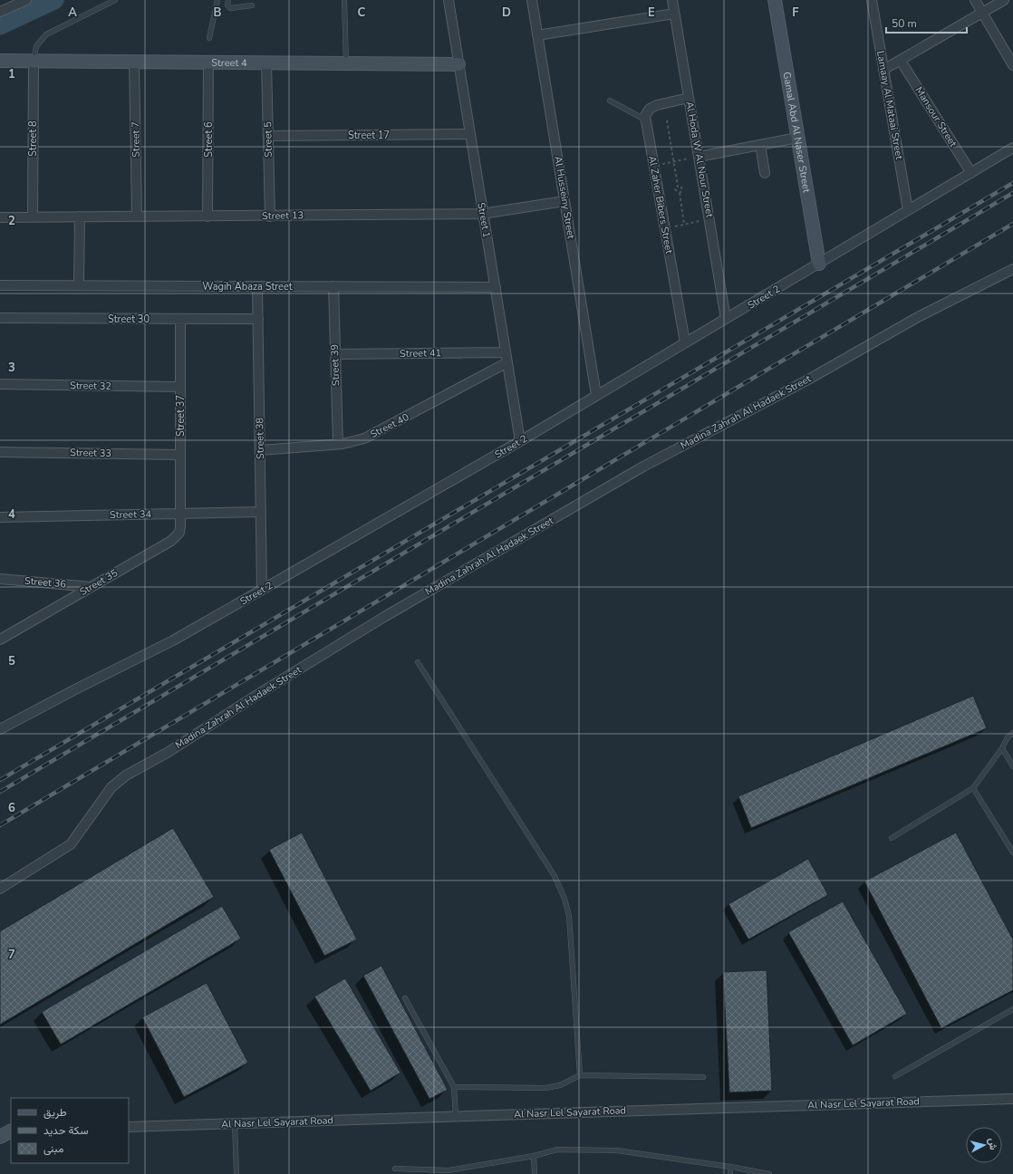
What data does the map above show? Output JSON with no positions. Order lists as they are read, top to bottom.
{
  "streets": {
    "street": [
      "Street 4",
      "Lamaay Al Mataai Street",
      "Mansour Street",
      "Gamal Abd Al Naser Street",
      "Street 17",
      "Street 8",
      "Street 7",
      "Street 6",
      "Street 5",
      "Al Hoda W Al Nour Street",
      "Al Husseiny Street",
      "Al Zaher Bibers Street",
      "Street 13",
      "Street 1",
      "Wagih Abaza Street",
      "Street 2",
      "Street 30",
      "Street 41",
      "Street 39",
      "Street 32",
      "Madina Zahrah Al Hadaek Street",
      "Street 37",
      "Street 40",
      "Street 38",
      "Street 33",
      "Street 34",
      "Street 36",
      "Street 35",
      "Al Nasr Lel Sayarat Road"
    ]
  },
  "crossings": [
    ["Street 4", "Street 8"],
    ["Street 4", "Street 7"],
    ["Street 4", "Street 6"],
    ["Street 4", "Street 5"],
    ["Street 4", "Street 1"],
    ["Lamaay Al Mataai Street", "Street 2"],
    ["Mansour Street", "Street 2"],
    ["Gamal Abd Al Naser Street", "Street 2"],
    ["Street 17", "Street 5"],
    ["Street 17", "Street 1"],
    ["Street 8", "Street 13"],
    ["Street 7", "Street 13"],
    ["Street 6", "Street 13"],
    ["Street 5", "Street 13"],
    ["Al Hoda W Al Nour Street", "Al Zaher Bibers Street"],
    ["Al Hoda W Al Nour Street", "Street 2"],
    ["Al Husseiny Street", "Street 13"],
    ["Al Husseiny Street", "Street 2"],
    ["Al Zaher Bibers Street", "Street 2"],
    ["Street 13", "Street 1"],
    ["Street 1", "Wagih Abaza Street"],
    ["Street 1", "Street 2"],
    ["Street 1", "Street 41"],
    ["Street 1", "Street 40"],
    ["Wagih Abaza Street", "Street 39"],
    ["Wagih Abaza Street", "Street 38"],
    ["Street 2", "Street 38"],
    ["Street 30", "Street 37"],
    ["Street 30", "Street 38"],
    ["Street 41", "Street 39"],
    ["Street 39", "Street 40"],
    ["Street 32", "Street 37"],
    ["Street 37", "Street 33"],
    ["Street 37", "Street 34"],
    ["Street 37", "Street 35"],
    ["Street 40", "Street 38"],
    ["Street 38", "Street 34"],
    ["Street 34", "Street 35"],
    ["Street 36", "Street 35"]
  ],
  "legend": ["طريق", "سكة حديد", "مبنى"],
  "scale_bar": "50 m",
  "north": "right",
  "grid": {
    "columns": [
      "A",
      "B",
      "C",
      "D",
      "E",
      "F"
    ],
    "rows": [
      "1",
      "2",
      "3",
      "4",
      "5",
      "6",
      "7"
    ]
  }
}
